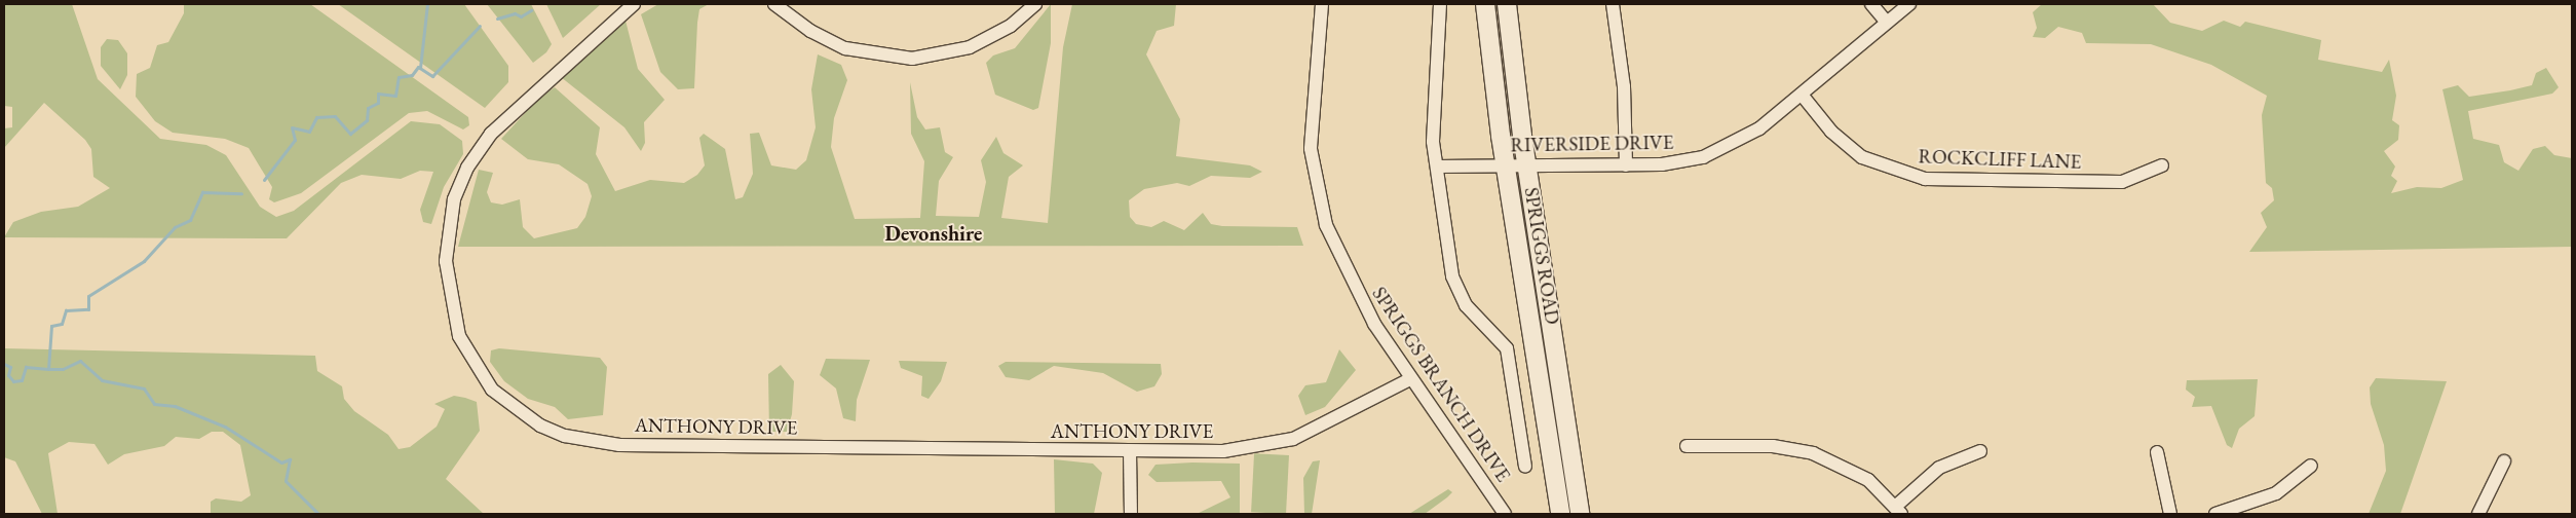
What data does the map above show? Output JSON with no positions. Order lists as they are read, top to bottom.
{
  "streets": {
    "main road": ["SPRIGGS ROAD"],
    "street": [
      "RIVERSIDE DRIVE",
      "ROCKCLIFF LANE",
      "SPRIGGS BRANCH DRIVE",
      "ANTHONY DRIVE"
    ]
  },
  "crossings": [
    ["RIVERSIDE DRIVE", "ROCKCLIFF LANE"],
    ["RIVERSIDE DRIVE", "SPRIGGS ROAD"],
    ["SPRIGGS BRANCH DRIVE", "ANTHONY DRIVE"]
  ],
  "districts": ["Devonshire"]
}
